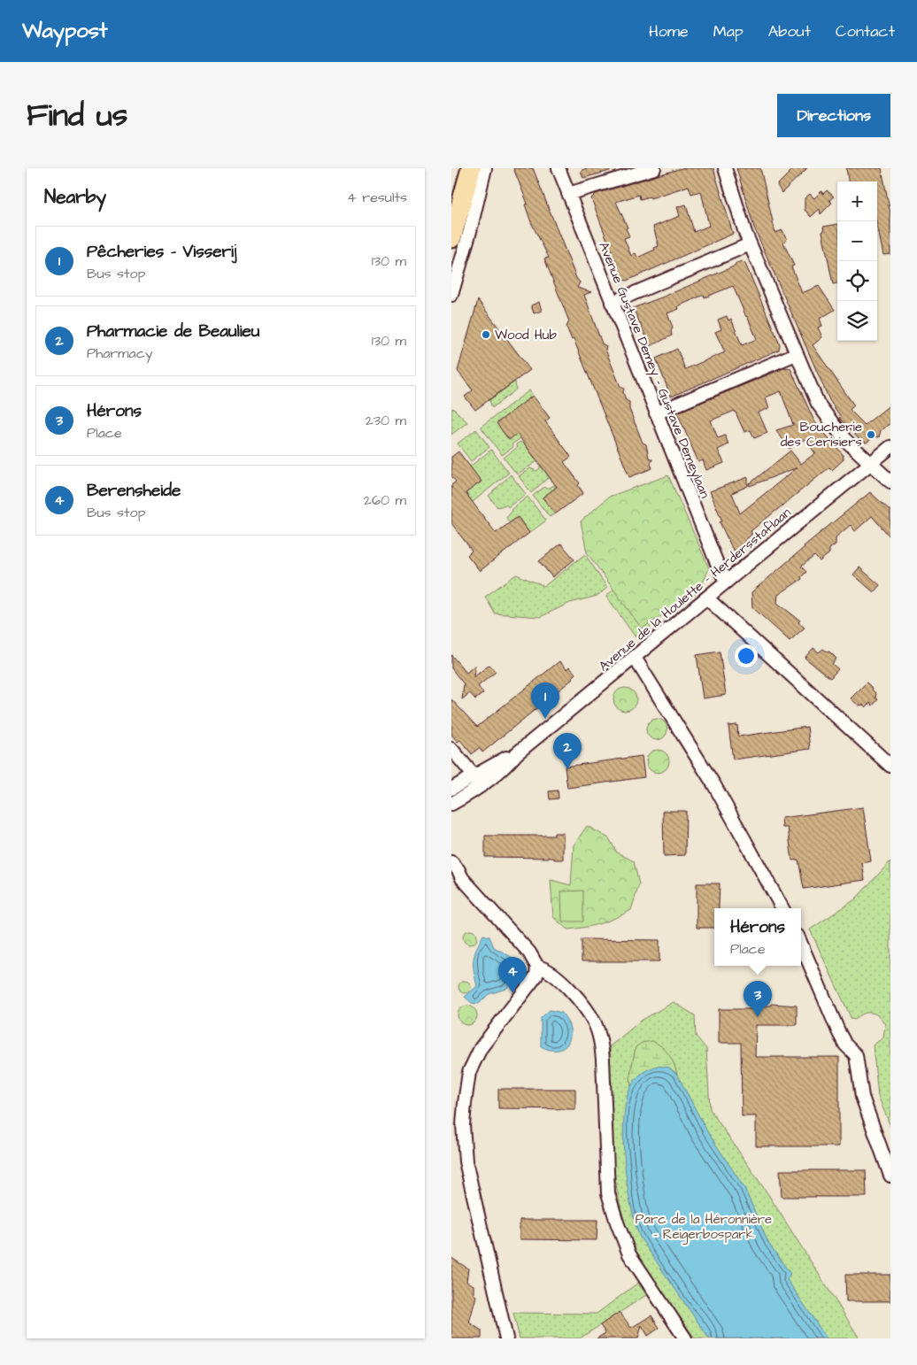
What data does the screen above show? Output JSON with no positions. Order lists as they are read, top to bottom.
{
  "streets": {
    "street": ["Avenue Gustave Demey - Gustave Demeylaan", "Avenue de la Houlette - Herdersstaflaan"]
  },
  "crossings": [
    ["Avenue Gustave Demey - Gustave Demeylaan", "Avenue de la Houlette - Herdersstaflaan"]
  ],
  "parks": ["Parc de la Héronnière - Reigerbospark"],
  "places": ["Wood Hub", "Boucherie des Cerisiers"],
  "page": {
    "header": "Waypost",
    "nav": [
      "Home",
      "Map",
      "About",
      "Contact"
    ],
    "title": "Find us",
    "buttons": "Directions",
    "heading": ["Nearby", "4 results"],
    "map_buttons": ["+", "−"],
    "list": [
      {
        "mark": "1",
        "name": "Pêcheries - Visserij",
        "note": "Bus stop",
        "value": "130 m"
      },
      {
        "mark": "2",
        "name": "Pharmacie de Beaulieu",
        "note": "Pharmacy",
        "value": "130 m"
      },
      {
        "mark": "3",
        "name": "Hérons",
        "note": "Place",
        "value": "230 m"
      },
      {
        "mark": "4",
        "name": "Berensheide",
        "note": "Bus stop",
        "value": "260 m"
      }
    ],
    "pins": [
      "1",
      "2",
      "4",
      "3"
    ],
    "popup": ["Hérons", "Place"]
  }
}
